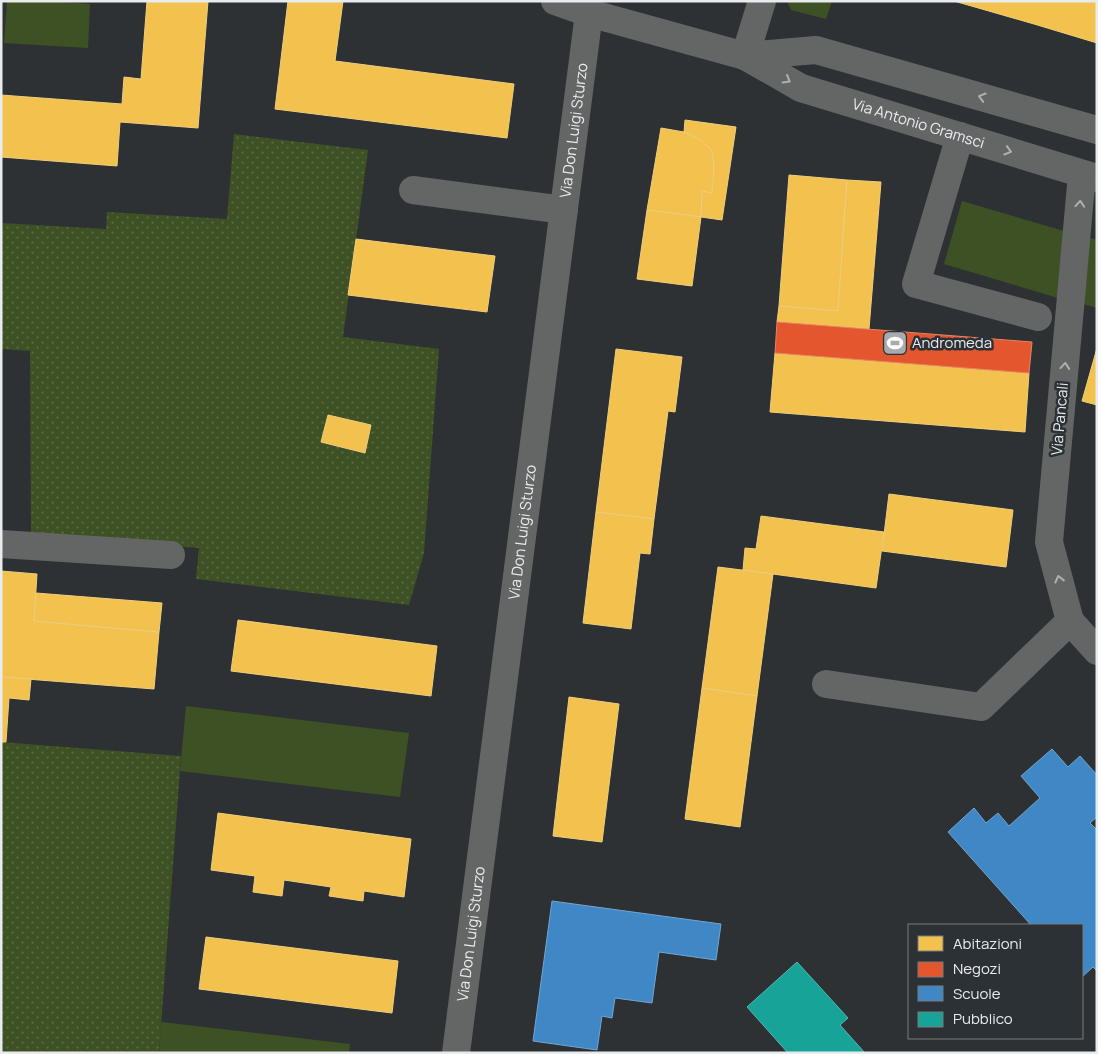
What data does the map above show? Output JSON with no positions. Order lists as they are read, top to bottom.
{
  "streets": {
    "street": ["Via Antonio Gramsci", "Via Don Luigi Sturzo", "Via Pancali"]
  },
  "crossings": [
    ["Via Antonio Gramsci", "Via Don Luigi Sturzo"],
    ["Via Antonio Gramsci", "Via Pancali"]
  ],
  "one_way": ["Via Pancali"],
  "places": {
    "sports": ["Andromeda"]
  },
  "legend": [
    "Abitazioni",
    "Negozi",
    "Scuole",
    "Pubblico"
  ]
}
